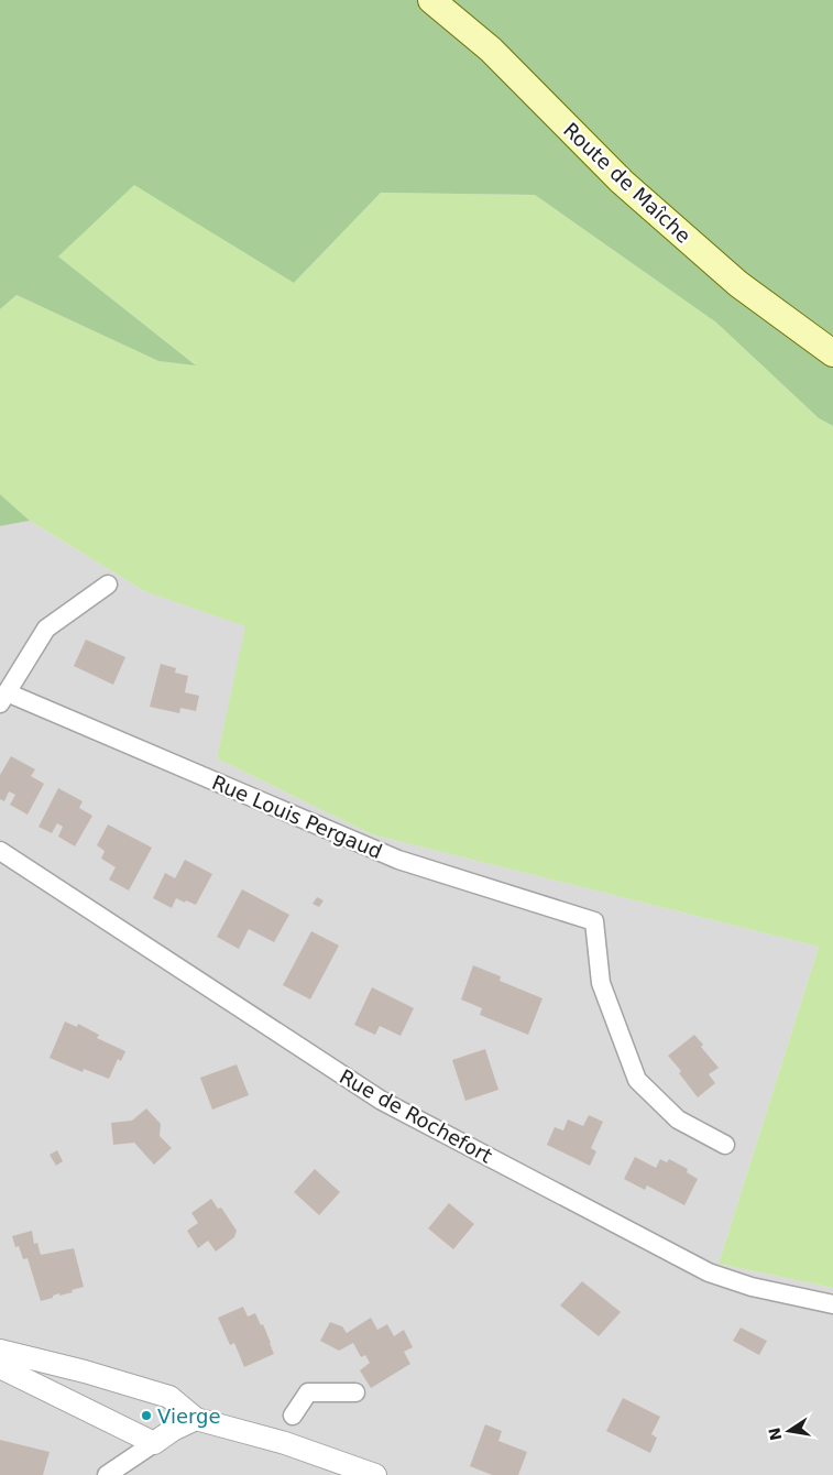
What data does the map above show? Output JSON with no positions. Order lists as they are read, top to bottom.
{
  "streets": {
    "main road": ["Route de Maîche"],
    "street": ["Rue Louis Pergaud", "Rue de Rochefort"]
  },
  "places": ["Vierge"],
  "north": "left"
}
